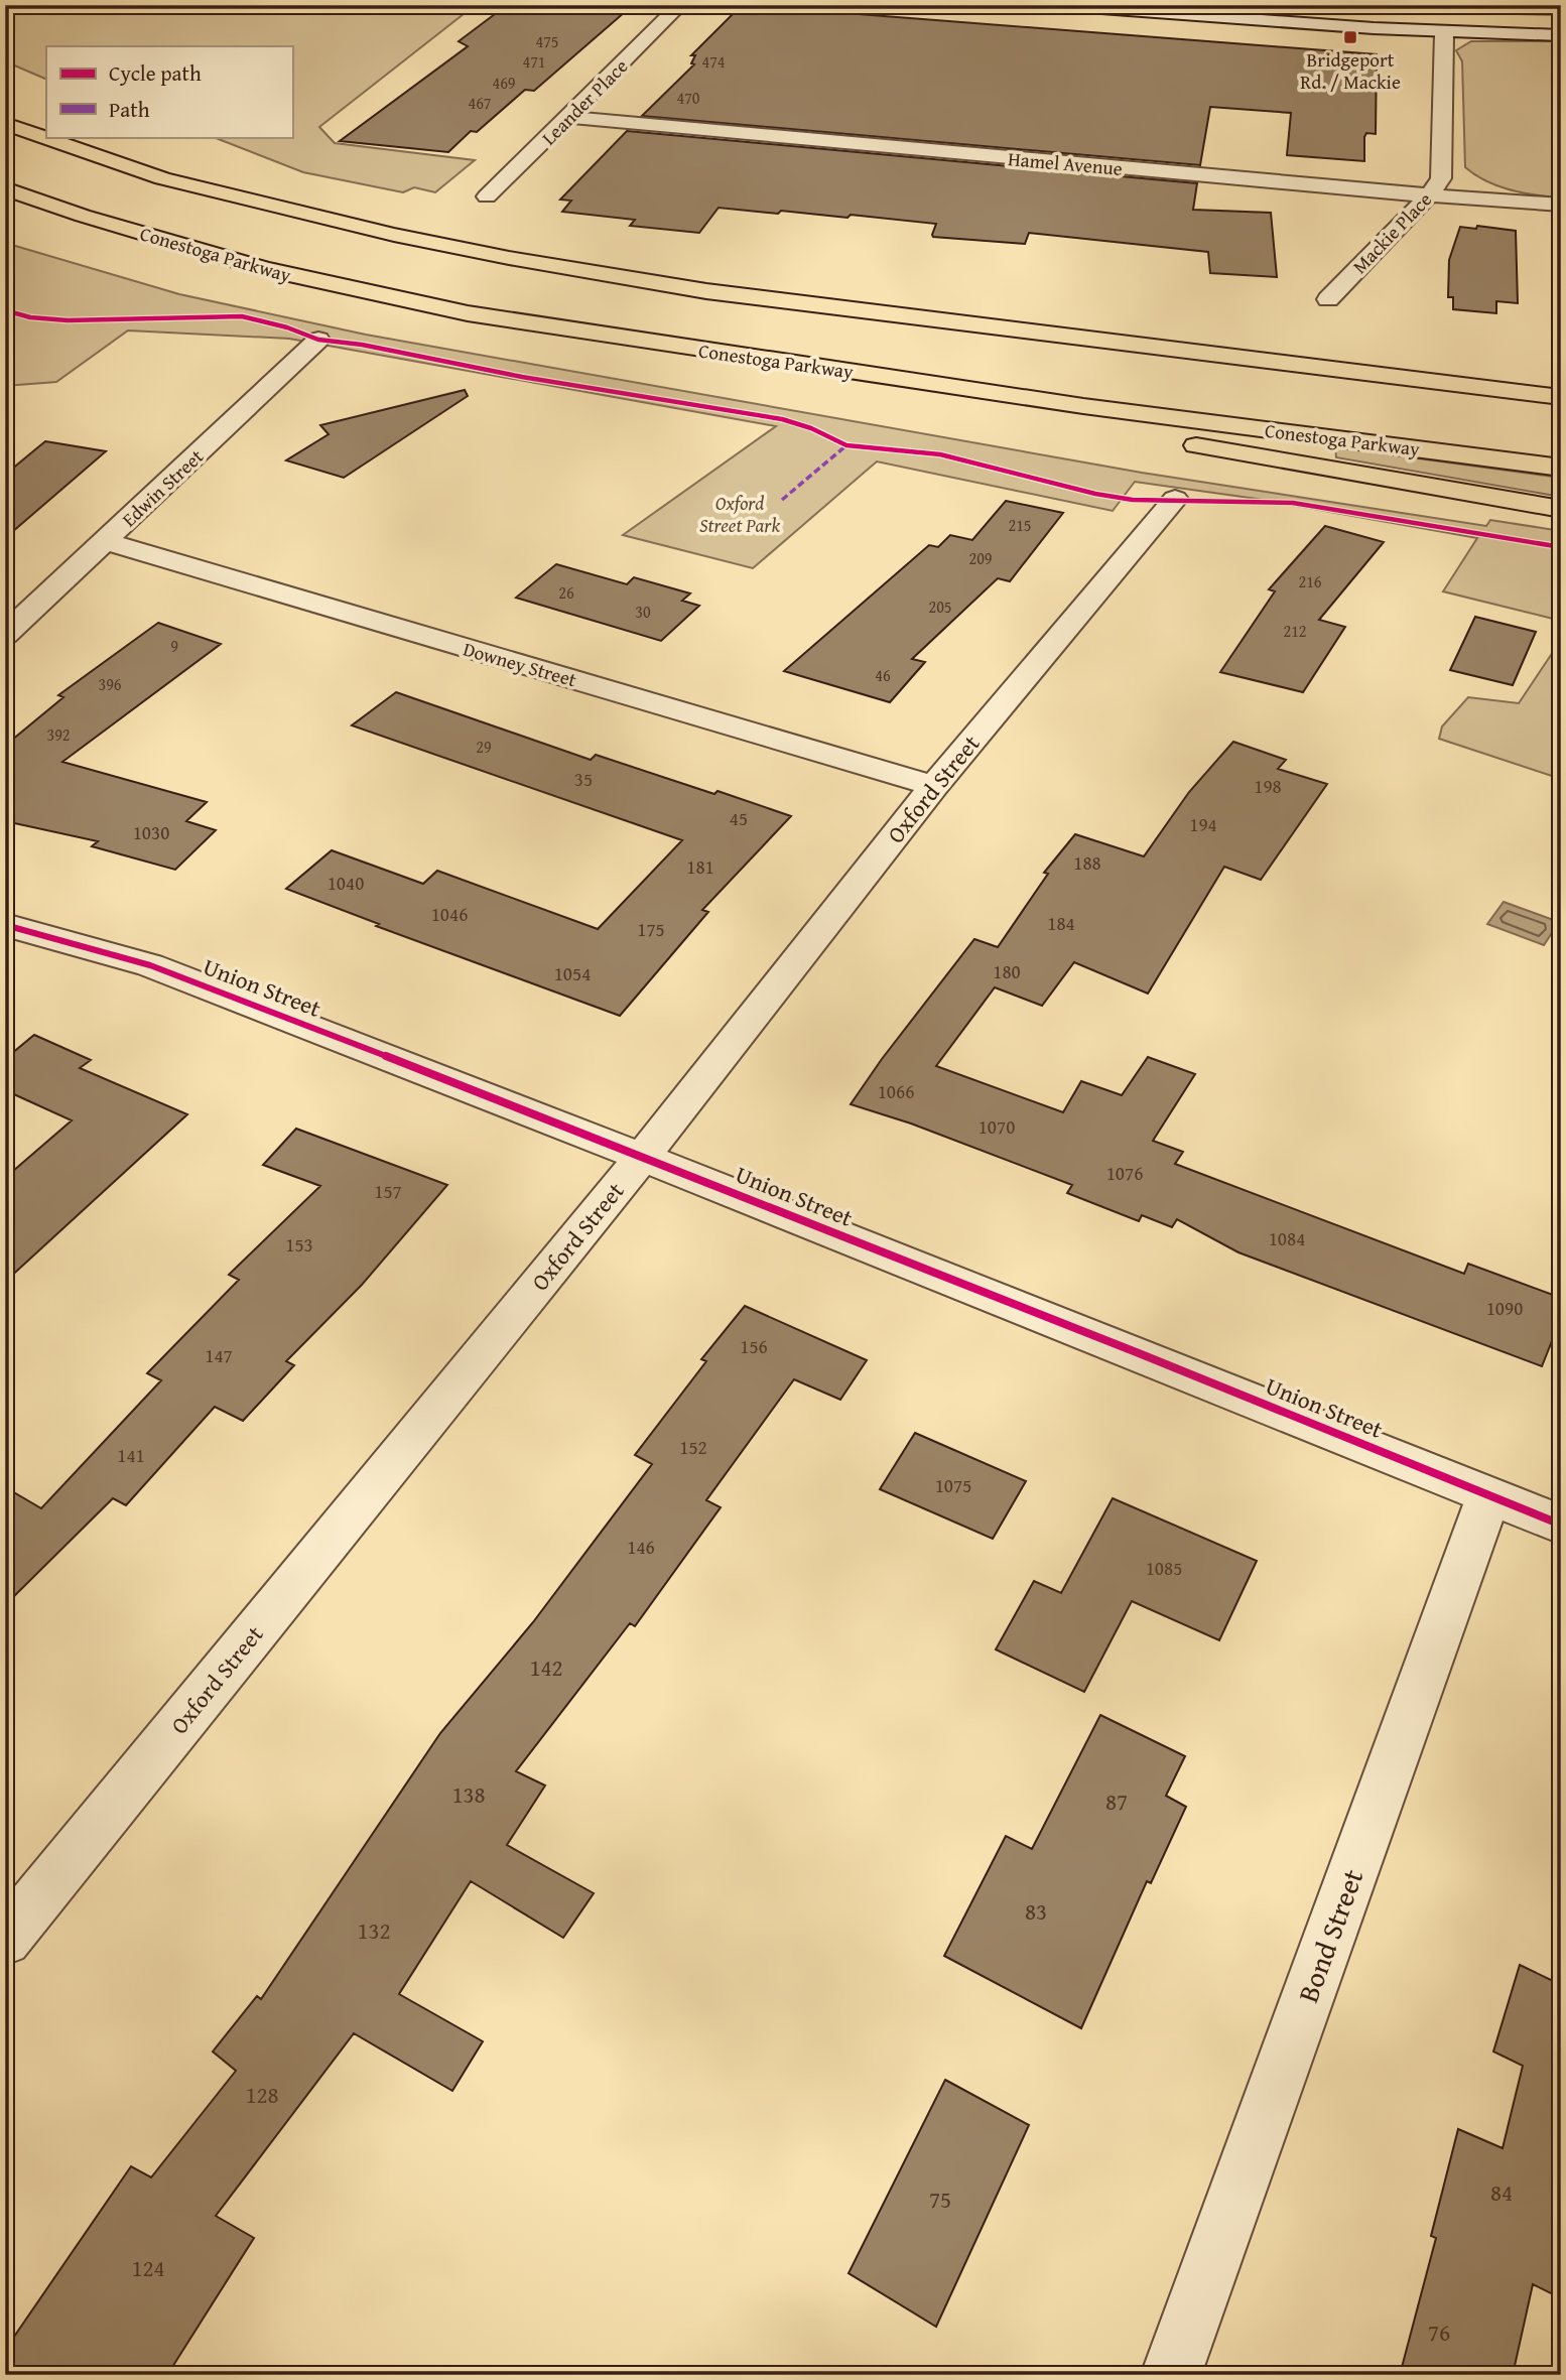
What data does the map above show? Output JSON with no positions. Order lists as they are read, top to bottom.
{
  "streets": {
    "highway": ["Conestoga Parkway"],
    "street": [
      "Leander Place",
      "Hamel Avenue",
      "Mackie Place",
      "Edwin Street",
      "Downey Street",
      "Oxford Street",
      "Union Street",
      "Bond Street"
    ]
  },
  "crossings": [
    ["Leander Place", "Hamel Avenue"],
    ["Hamel Avenue", "Mackie Place"],
    ["Edwin Street", "Downey Street"],
    ["Downey Street", "Oxford Street"],
    ["Oxford Street", "Union Street"],
    ["Union Street", "Bond Street"]
  ],
  "parks": ["Oxford Street Park"],
  "places": {
    "transit": ["Bridgeport Rd. / Mackie"]
  },
  "house_numbers": [
    "475",
    "471",
    "474",
    "469",
    "470",
    "467",
    "215",
    "209",
    "216",
    "26",
    "205",
    "30",
    "212",
    "9",
    "46",
    "396",
    "392",
    "29",
    "35",
    "198",
    "45",
    "194",
    "1030",
    "188",
    "181",
    "1040",
    "1046",
    "184",
    "175",
    "180",
    "1054",
    "1066",
    "1070",
    "1076",
    "157",
    "1084",
    "153",
    "1090",
    "156",
    "147",
    "152",
    "141",
    "1075",
    "146",
    "1085",
    "142",
    "138",
    "87",
    "83",
    "132",
    "128",
    "84",
    "75",
    "124",
    "76"
  ],
  "legend": ["Cycle path", "Path"]
}
